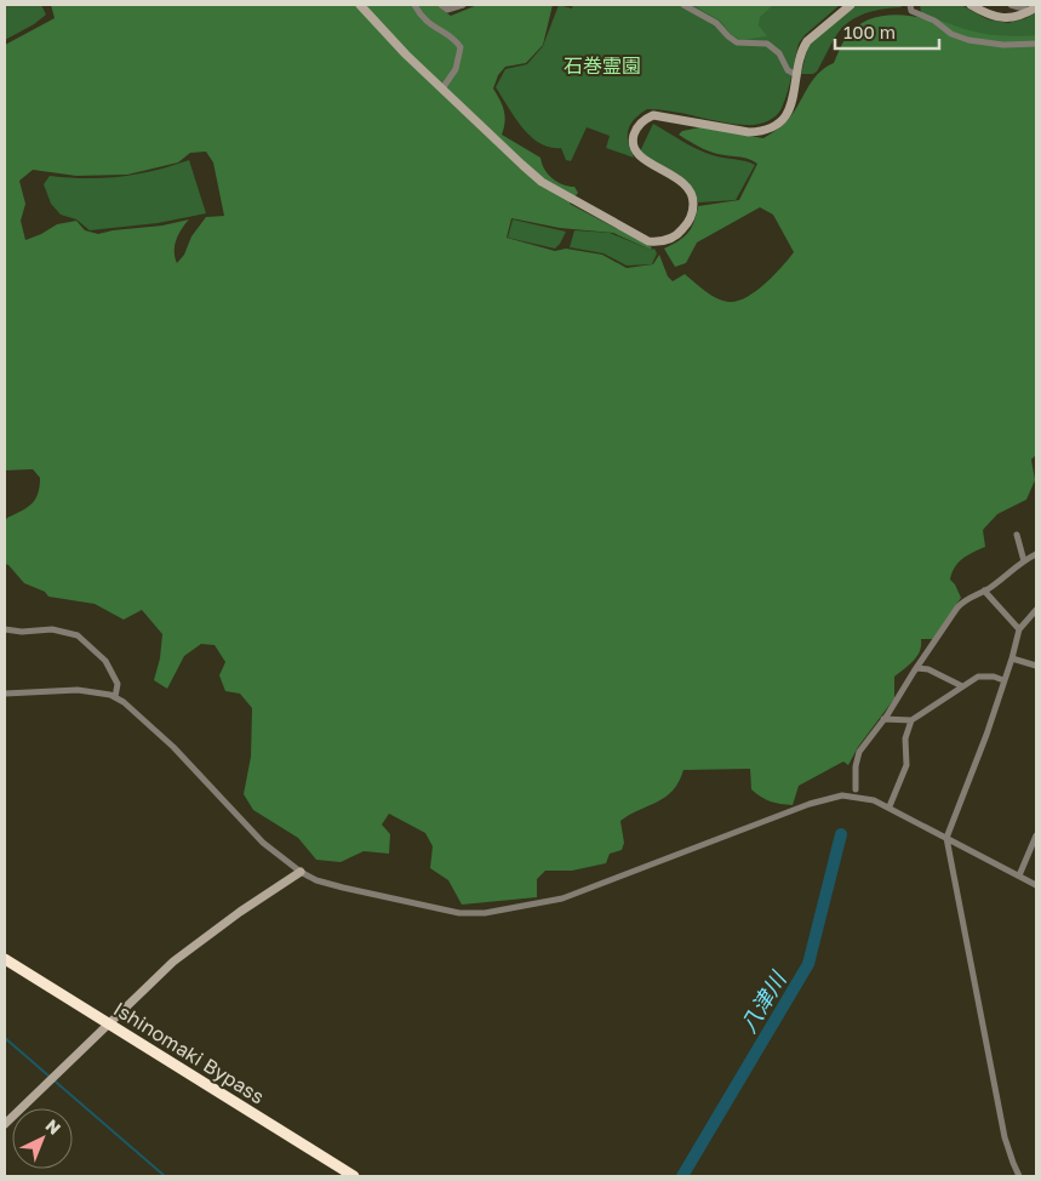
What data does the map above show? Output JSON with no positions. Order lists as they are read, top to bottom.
{
  "streets": {
    "highway": ["Ishinomaki Bypass"]
  },
  "water": ["八津川"],
  "parks": ["石巻霊園"],
  "scale_bar": "100 m",
  "north": "top right"
}
